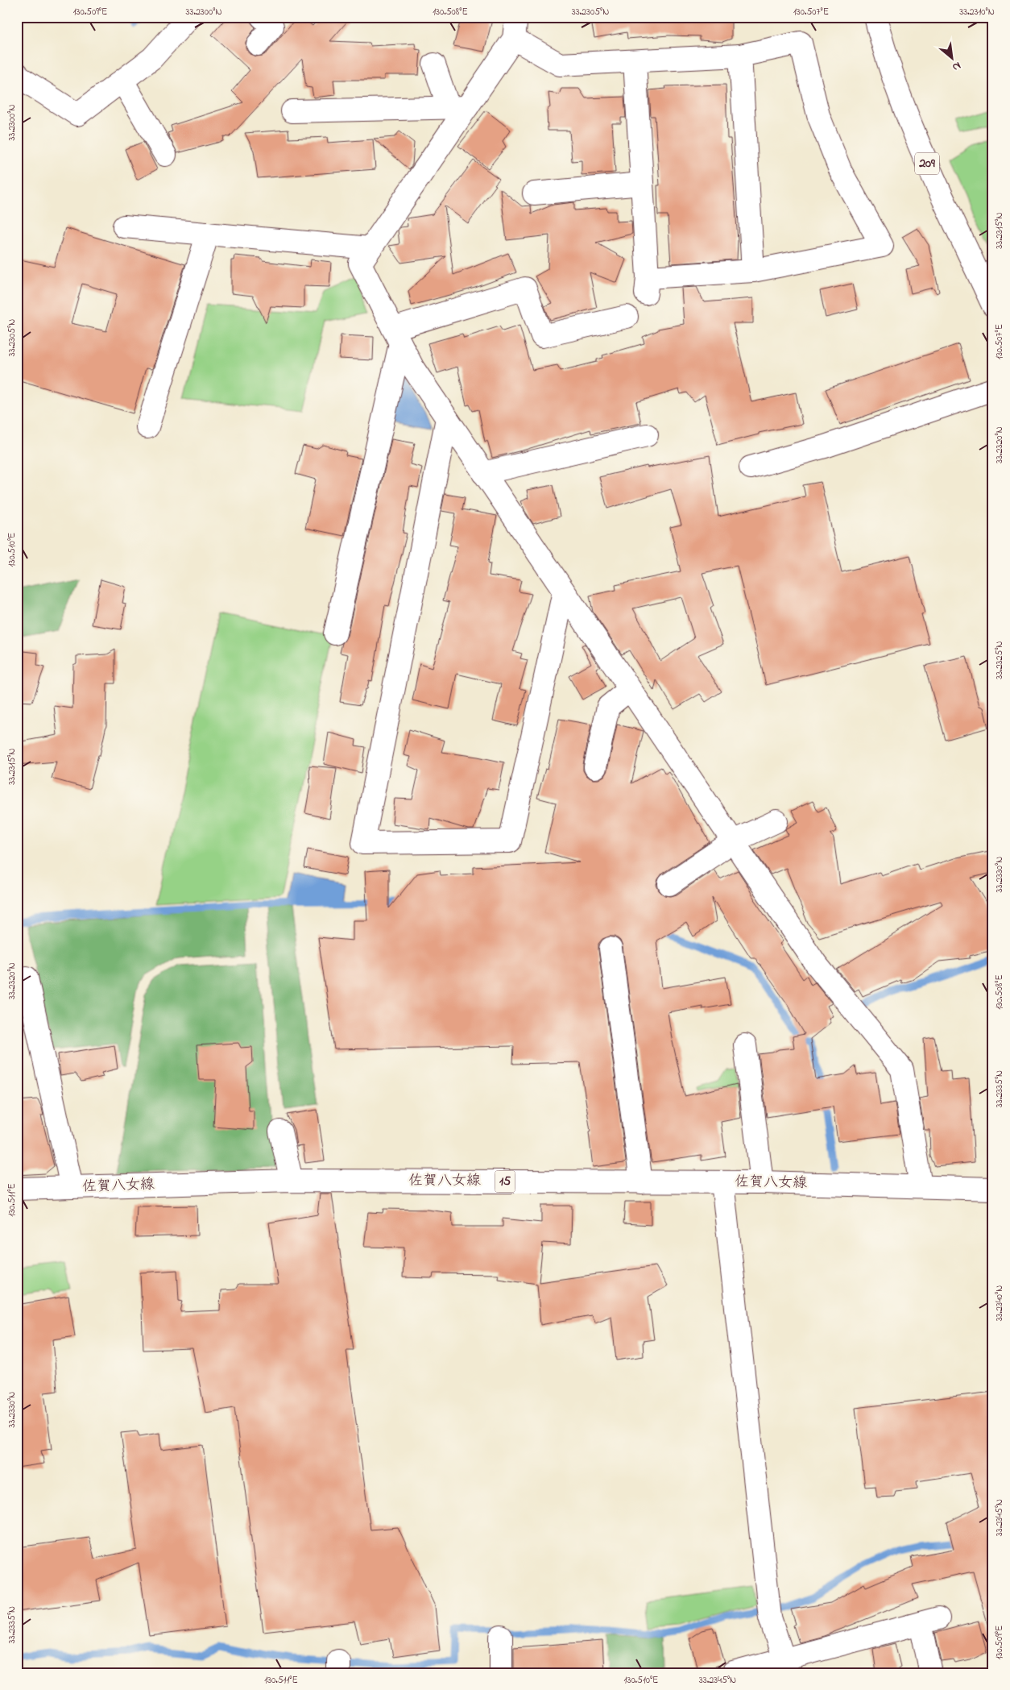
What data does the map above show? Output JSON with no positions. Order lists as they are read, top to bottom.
{
  "streets": {
    "main road": ["209", "佐賀八女線", "15"]
  },
  "north": "bottom right",
  "coordinates": [
    "130.509°E",
    "33.2300°N",
    "130.508°E",
    "33.2305°N",
    "130.507°E",
    "33.2310°N",
    "33.2315°N",
    "33.2320°N",
    "130.510°E",
    "33.2325°N",
    "33.2330°N",
    "33.2335°N",
    "130.511°E",
    "33.2340°N",
    "33.2345°N"
  ]
}
